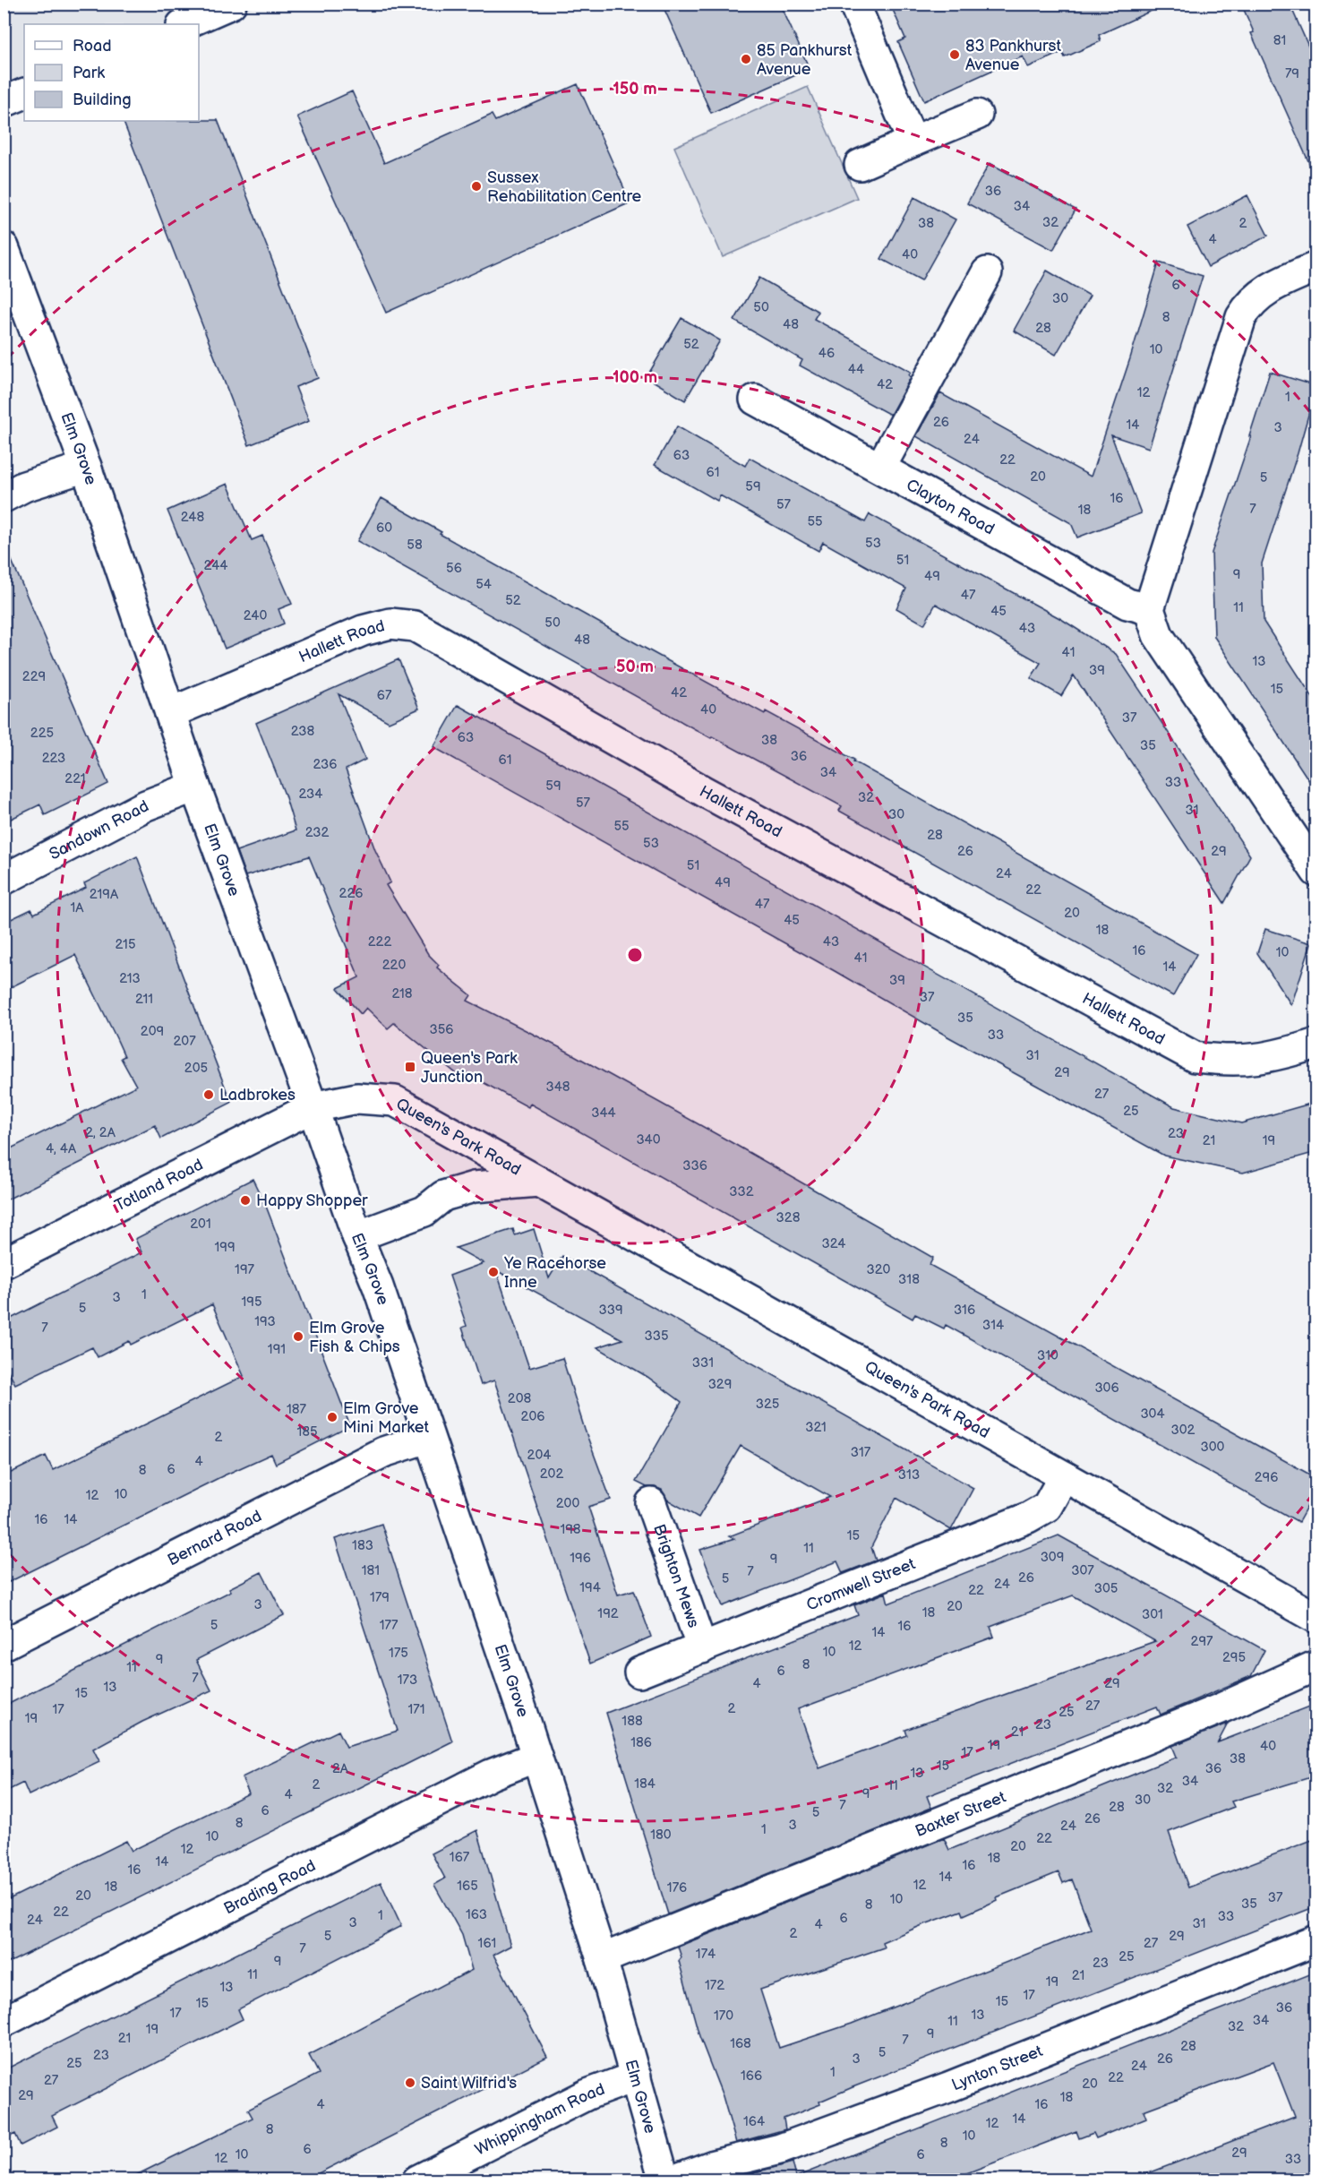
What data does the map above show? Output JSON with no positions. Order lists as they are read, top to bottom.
{
  "streets": {
    "street": [
      "Elm Grove",
      "Clayton Road",
      "Hallett Road",
      "Sandown Road",
      "Queen's Park Road",
      "Totland Road",
      "Bernard Road",
      "Brighton Mews",
      "Cromwell Street",
      "Baxter Street",
      "Brading Road",
      "Lynton Street",
      "Whippingham Road"
    ]
  },
  "crossings": [
    ["Elm Grove", "Hallett Road"],
    ["Elm Grove", "Sandown Road"],
    ["Elm Grove", "Queen's Park Road"],
    ["Elm Grove", "Totland Road"],
    ["Elm Grove", "Bernard Road"],
    ["Elm Grove", "Baxter Street"],
    ["Elm Grove", "Brading Road"],
    ["Elm Grove", "Whippingham Road"],
    ["Queen's Park Road", "Totland Road"],
    ["Queen's Park Road", "Cromwell Street"],
    ["Brighton Mews", "Cromwell Street"]
  ],
  "places": {
    "other": [
      "83 Pankhurst Avenue",
      "85 Pankhurst Avenue",
      "Sussex Rehabilitation Centre",
      "Ladbrokes",
      "Happy Shopper",
      "Ye Racehorse Inne",
      "Elm Grove Fish & Chips",
      "Elm Grove Mini Market",
      "Saint Wilfrid's"
    ],
    "transit": ["Queen's Park Junction"]
  },
  "house_numbers": [
    "81",
    "79",
    "36",
    "34",
    "32",
    "38",
    "2",
    "4",
    "40",
    "6",
    "30",
    "50",
    "8",
    "48",
    "28",
    "52",
    "10",
    "46",
    "44",
    "42",
    "12",
    "1",
    "26",
    "14",
    "3",
    "24",
    "63",
    "22",
    "61",
    "20",
    "5",
    "59",
    "16",
    "57",
    "7",
    "18",
    "248",
    "55",
    "60",
    "53",
    "58",
    "51",
    "244",
    "56",
    "9",
    "49",
    "54",
    "47",
    "52",
    "11",
    "45",
    "240",
    "50",
    "43",
    "48",
    "41",
    "13",
    "39",
    "229",
    "15",
    "42",
    "67",
    "40",
    "37",
    "238",
    "225",
    "63",
    "38",
    "35",
    "36",
    "223",
    "61",
    "236",
    "34",
    "221",
    "33",
    "59",
    "234",
    "32",
    "57",
    "31",
    "30",
    "55",
    "232",
    "28",
    "53",
    "26",
    "29",
    "51",
    "24",
    "49",
    "22",
    "226",
    "219A",
    "47",
    "1A",
    "20",
    "45",
    "18",
    "222",
    "43",
    "215",
    "16",
    "10",
    "41",
    "220",
    "14",
    "213",
    "39",
    "218",
    "37",
    "211",
    "35",
    "356",
    "209",
    "33",
    "207",
    "31",
    "205",
    "29",
    "348",
    "27",
    "25",
    "344",
    "2, 2A",
    "23",
    "340",
    "21",
    "19",
    "4, 4A",
    "336",
    "332",
    "328",
    "201",
    "324",
    "199",
    "197",
    "320",
    "318",
    "1",
    "3",
    "195",
    "5",
    "339",
    "316",
    "193",
    "314",
    "7",
    "335",
    "191",
    "310",
    "331",
    "329",
    "306",
    "208",
    "325",
    "187",
    "304",
    "206",
    "321",
    "302",
    "185",
    "2",
    "300",
    "317",
    "204",
    "4",
    "6",
    "8",
    "202",
    "313",
    "296",
    "10",
    "12",
    "200",
    "16",
    "14",
    "198",
    "15",
    "183",
    "11",
    "309",
    "196",
    "9",
    "181",
    "307",
    "7",
    "26",
    "5",
    "24",
    "194",
    "305",
    "22",
    "179",
    "3",
    "20",
    "18",
    "192",
    "301",
    "5",
    "177",
    "16",
    "14",
    "297",
    "12",
    "10",
    "175",
    "295",
    "9",
    "8",
    "11",
    "6",
    "7",
    "173",
    "4",
    "29",
    "13",
    "15",
    "27",
    "2",
    "17",
    "171",
    "25",
    "19",
    "188",
    "23",
    "21",
    "186",
    "19",
    "40",
    "17",
    "38",
    "15",
    "2A",
    "36",
    "13",
    "34",
    "184",
    "2",
    "11",
    "32",
    "9",
    "4",
    "30",
    "7",
    "28",
    "6",
    "5",
    "26",
    "8",
    "3",
    "24",
    "1",
    "180",
    "10",
    "22",
    "20",
    "12",
    "167",
    "18",
    "14",
    "16",
    "16",
    "14",
    "12",
    "165",
    "18",
    "176",
    "20",
    "37",
    "10",
    "35",
    "8",
    "22",
    "163",
    "1",
    "33",
    "6",
    "24",
    "3",
    "31",
    "4",
    "2",
    "5",
    "29",
    "161",
    "27",
    "7",
    "174",
    "25",
    "9",
    "23",
    "11",
    "21",
    "19",
    "172",
    "13",
    "17",
    "15",
    "15",
    "36",
    "17",
    "13",
    "170",
    "34",
    "11",
    "32",
    "19",
    "9",
    "21",
    "7",
    "168",
    "28",
    "5",
    "23",
    "3",
    "26",
    "25",
    "24",
    "1",
    "166",
    "22",
    "27",
    "20",
    "29",
    "18",
    "4",
    "16",
    "14",
    "164",
    "12",
    "8",
    "10",
    "8",
    "6",
    "29",
    "10",
    "6",
    "12",
    "33"
  ],
  "legend": ["Road", "Park", "Building"],
  "rings": ["150 m", "100 m", "50 m"]
}
